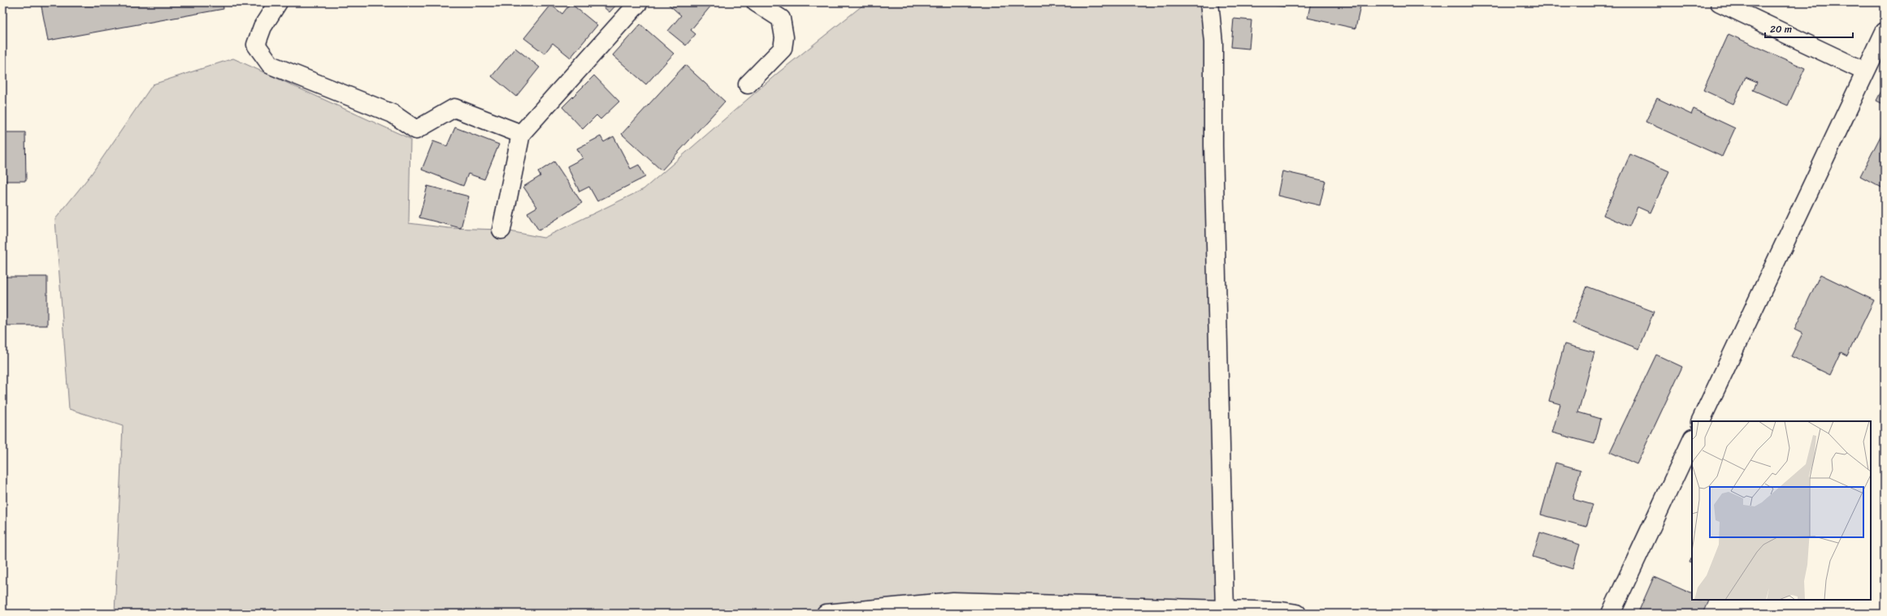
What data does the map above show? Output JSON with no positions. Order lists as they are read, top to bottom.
{
  "scale_bar": "20 m"
}
